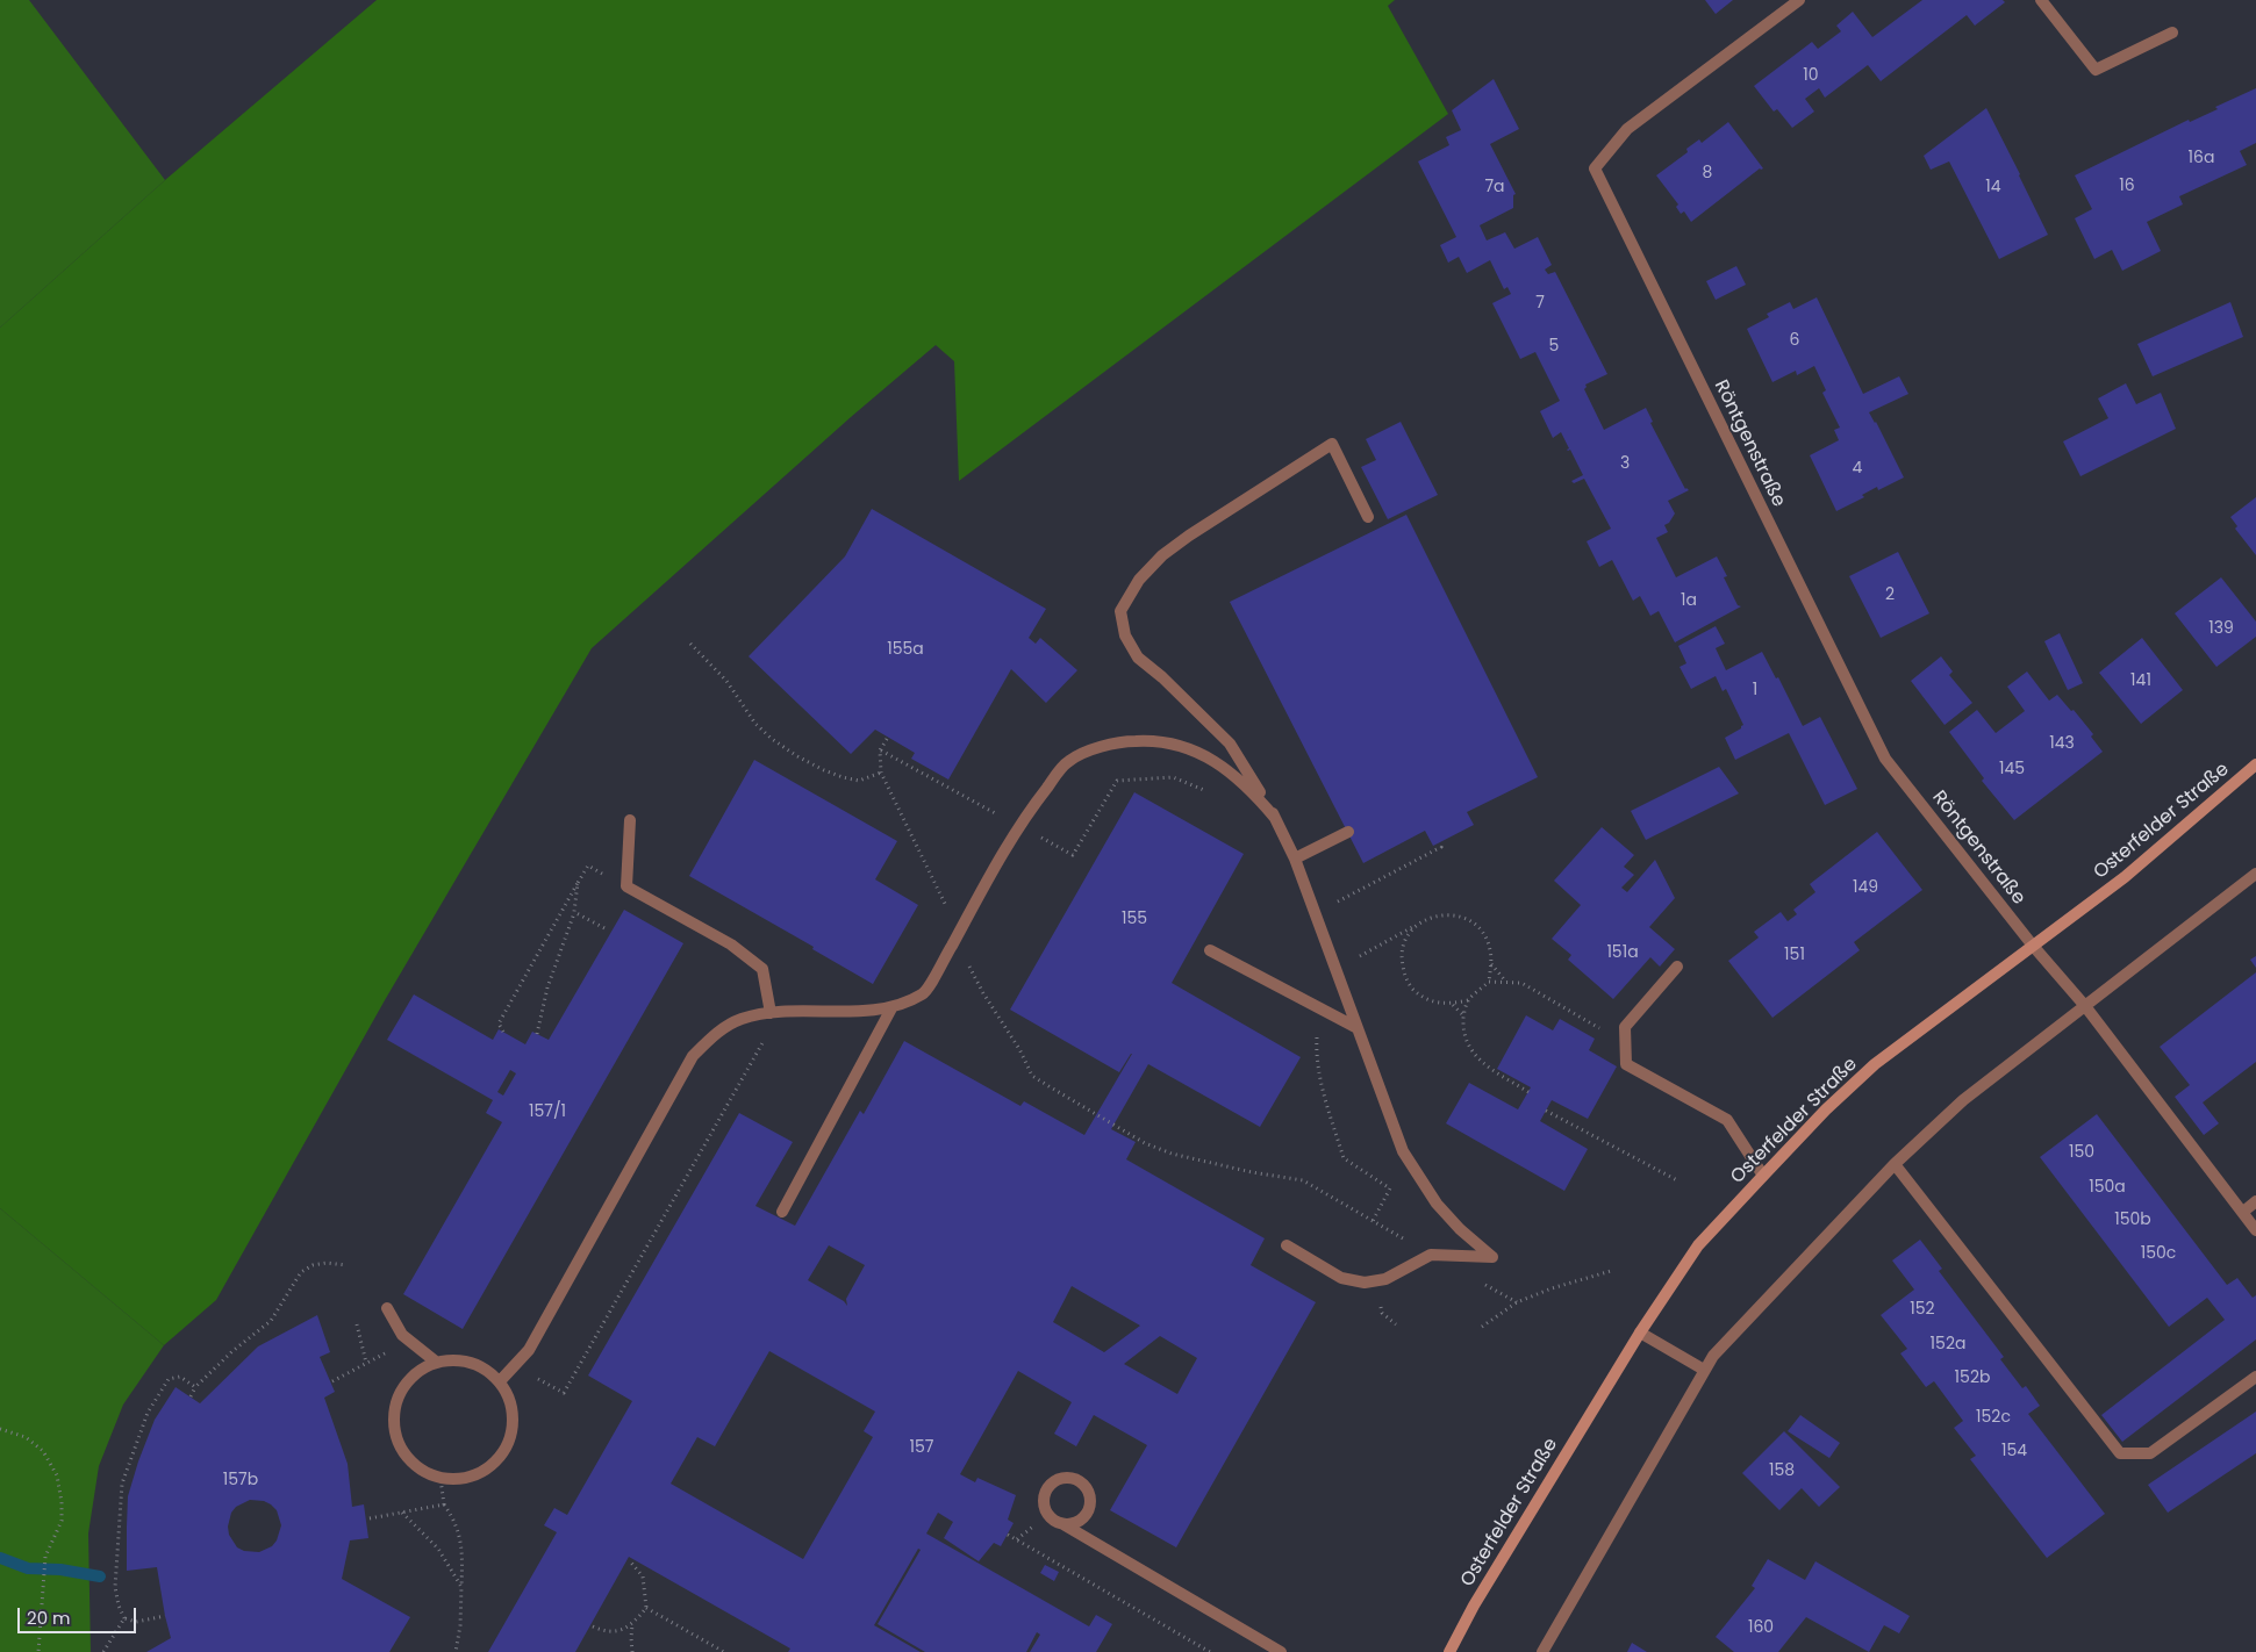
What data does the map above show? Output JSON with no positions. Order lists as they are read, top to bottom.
{
  "streets": {
    "main road": ["Osterfelder Straße"],
    "street": ["Röntgenstraße"]
  },
  "crossings": [
    ["Röntgenstraße", "Osterfelder Straße"]
  ],
  "house_numbers": [
    "10",
    "16a",
    "8",
    "16",
    "7a",
    "14",
    "7",
    "6",
    "5",
    "3",
    "4",
    "2",
    "1a",
    "139",
    "155a",
    "141",
    "1",
    "143",
    "145",
    "149",
    "155",
    "151a",
    "151",
    "157/1",
    "150",
    "150a",
    "150b",
    "150c",
    "152",
    "152a",
    "152b",
    "152c",
    "157",
    "154",
    "158",
    "157b",
    "160"
  ],
  "scale_bar": "20 m"
}
